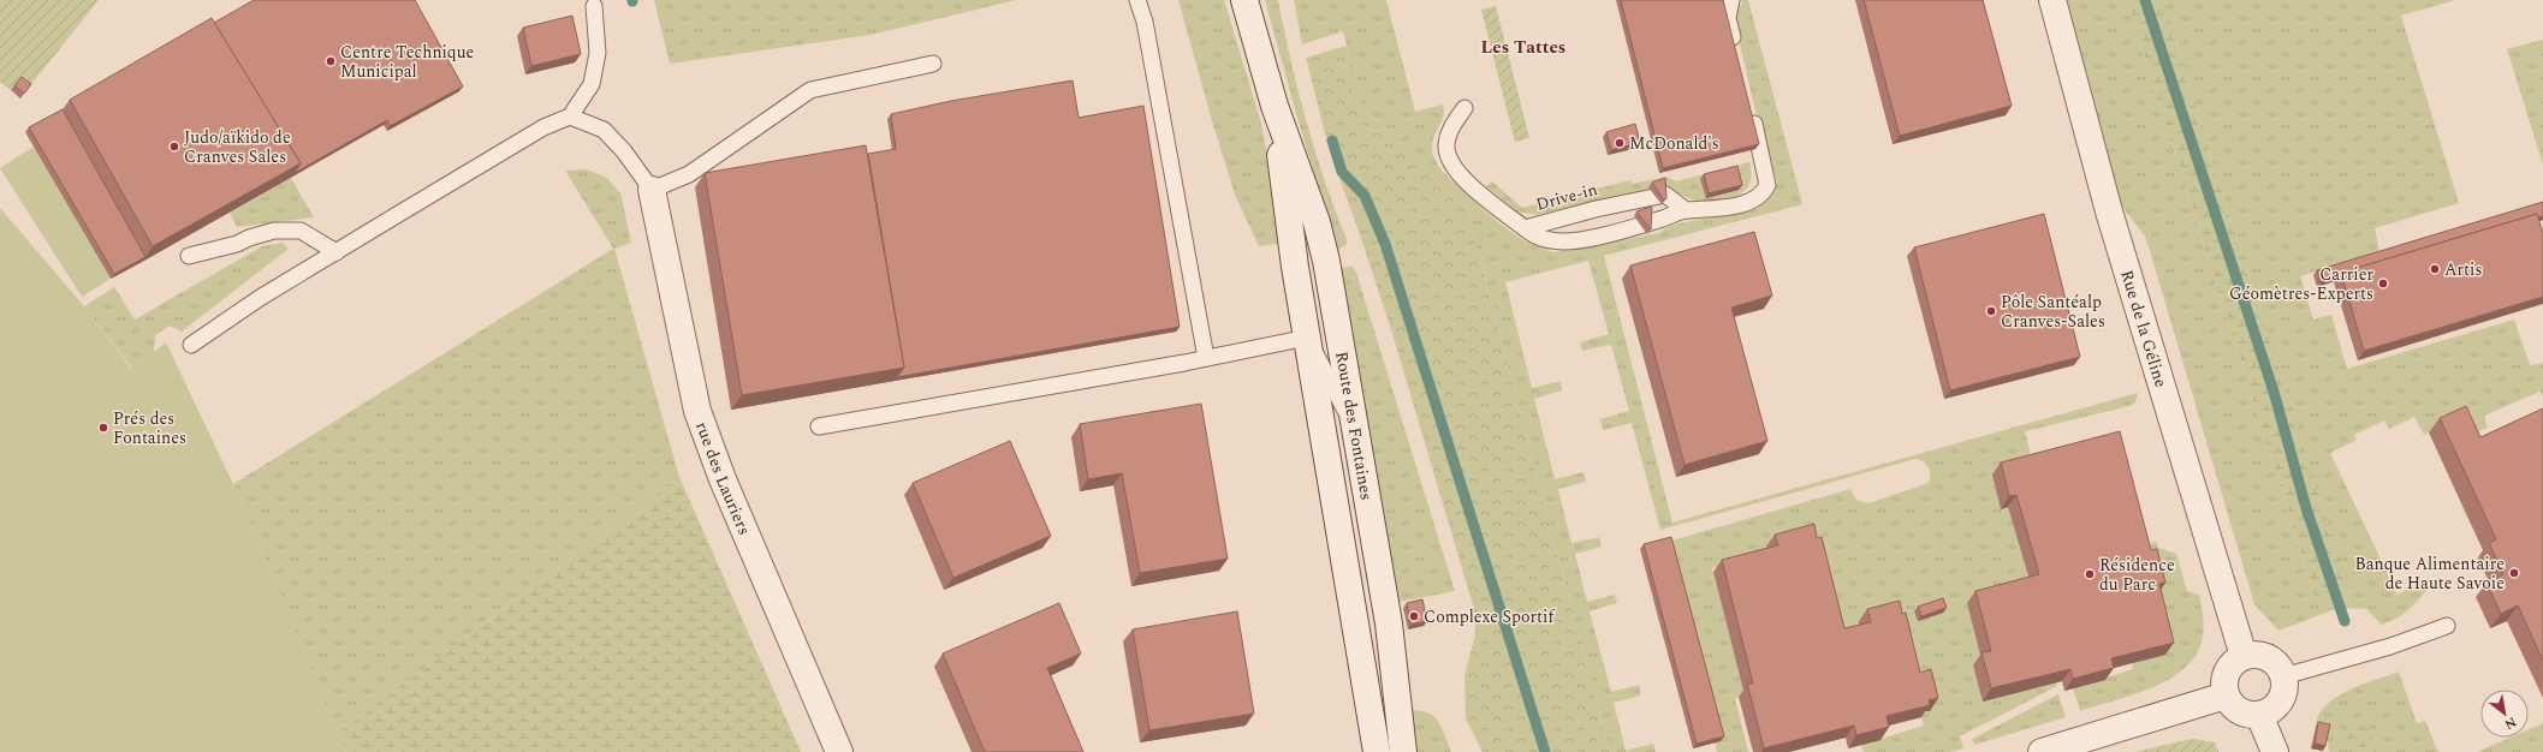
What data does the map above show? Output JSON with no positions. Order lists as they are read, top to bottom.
{
  "streets": {
    "street": ["Rue de la Géline", "Route des Fontaines", "rue des Lauriers"],
    "lane": ["Drive-in"]
  },
  "districts": ["Les Tattes"],
  "places": [
    "Centre Technique Municipal",
    "McDonald's",
    "Judo/aïkido de Cranves Sales",
    "Artis",
    "Carrier Géomètres-Experts",
    "Pôle Santéalp Cranves-Sales",
    "Prés des Fontaines",
    "Banque Alimentaire de Haute Savoie",
    "Résidence du Parc",
    "Complexe Sportif"
  ],
  "north": "bottom right"
}
